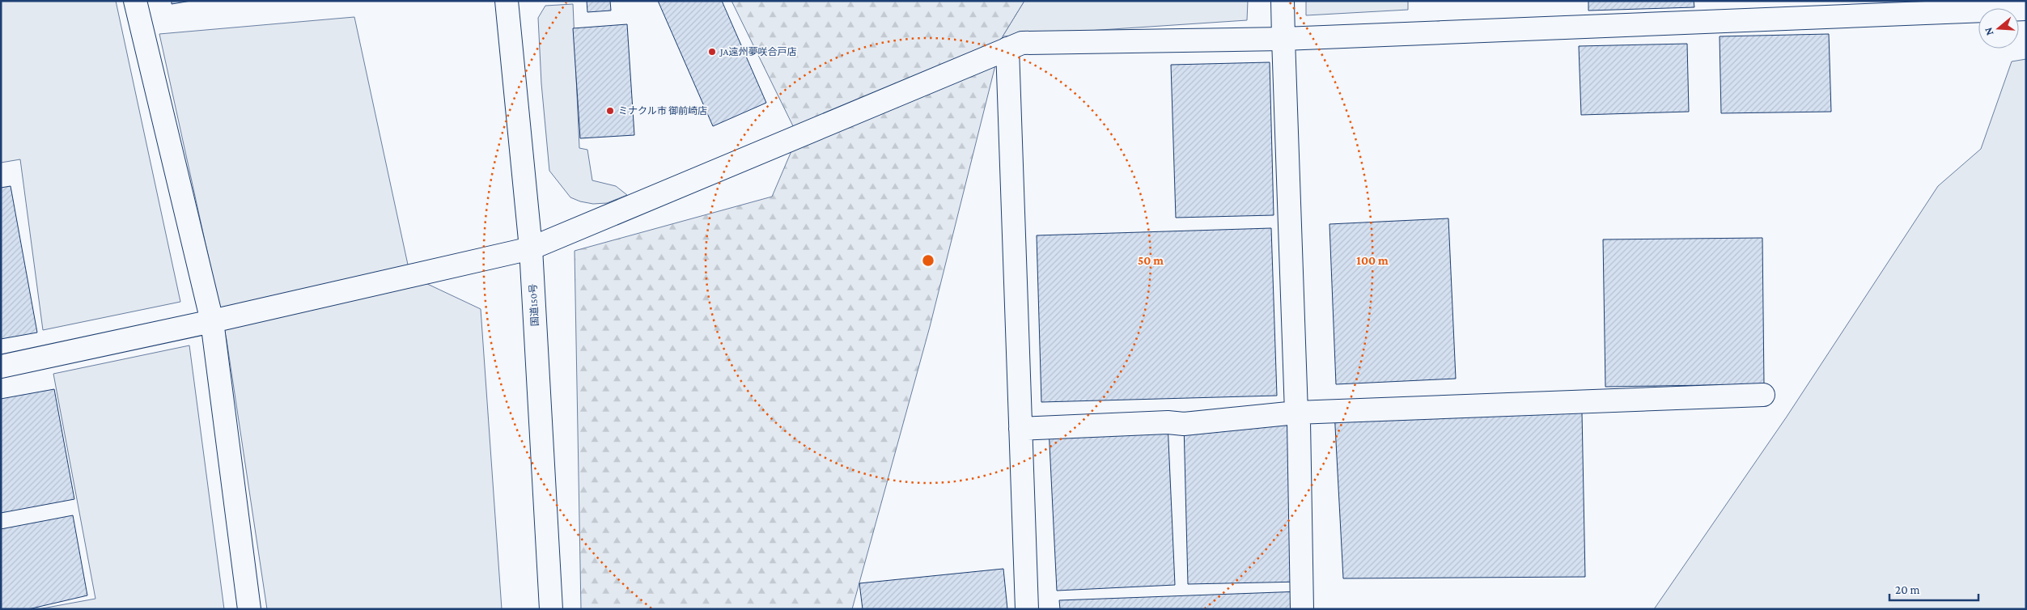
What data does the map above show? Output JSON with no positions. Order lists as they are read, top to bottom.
{
  "streets": {
    "main road": ["国道150号"]
  },
  "places": ["JA遠州夢咲合戸店", "ミナクル市 御前崎店"],
  "scale_bar": "20 m",
  "north": "left",
  "rings": ["50 m", "100 m"]
}
